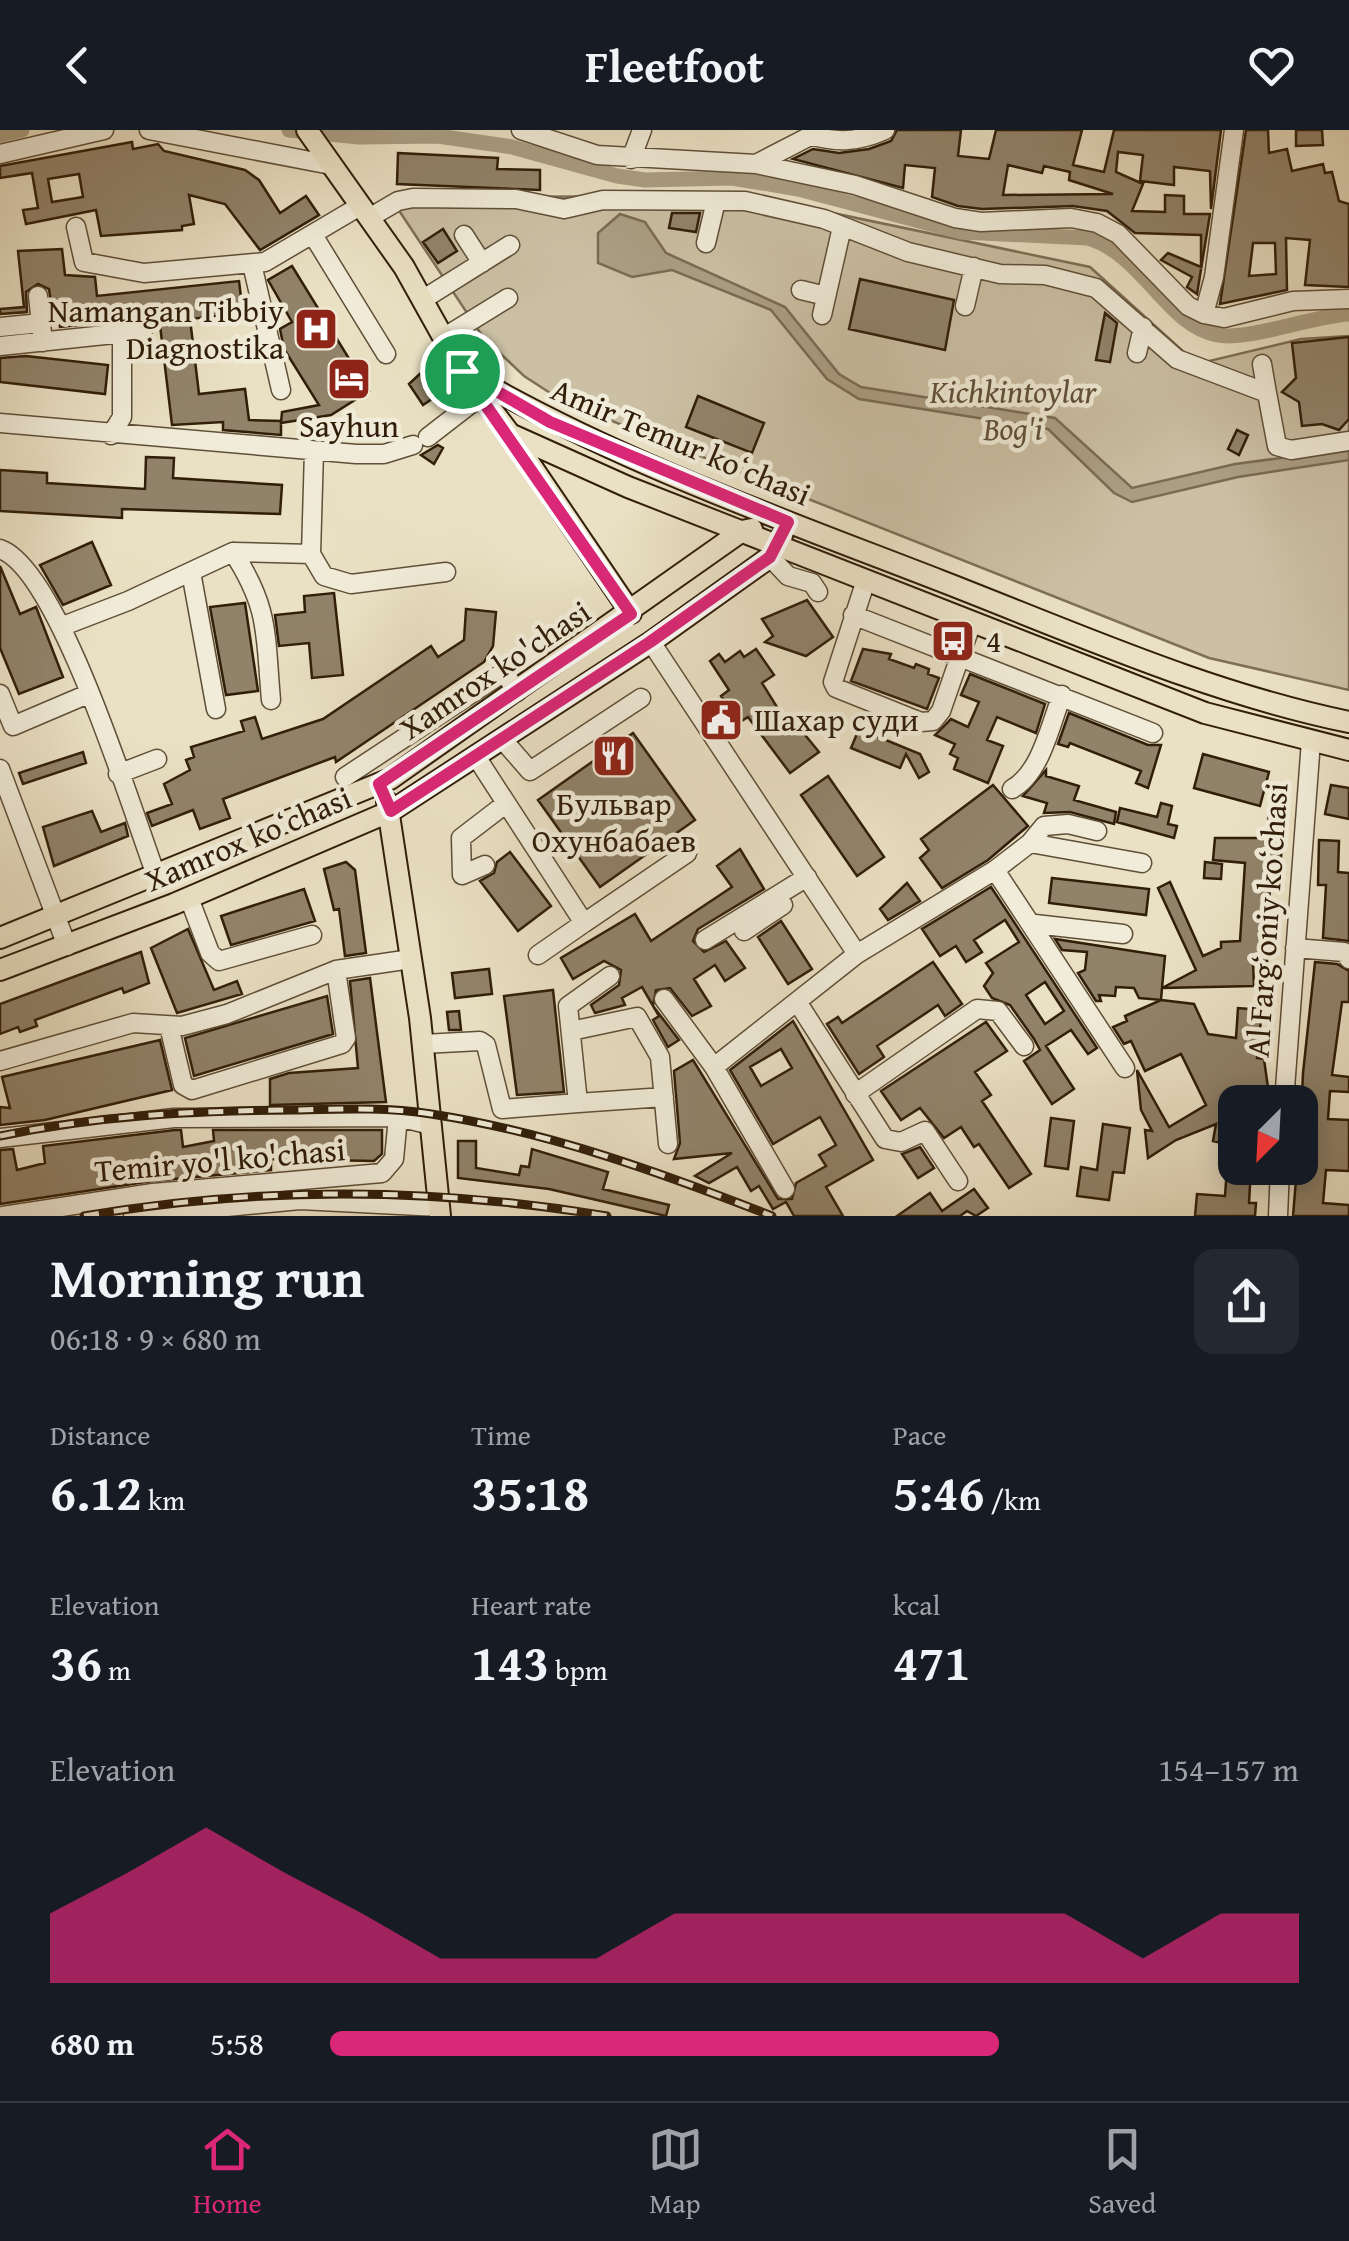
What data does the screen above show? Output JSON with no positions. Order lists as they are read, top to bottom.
{
  "streets": {
    "main road": ["Amir Temur koʻchasi", "Xamrox ko'chasi", "Xamrox koʻchasi"],
    "street": ["Al Fargʻoniy koʻchasi", "Temir yo'l ko'chasi"]
  },
  "crossings": [
    ["Amir Temur koʻchasi", "Xamrox ko'chasi"],
    ["Amir Temur koʻchasi", "Xamrox koʻchasi"],
    ["Amir Temur koʻchasi", "Al Fargʻoniy koʻchasi"]
  ],
  "parks": ["Kichkintoylar Bog'i"],
  "places": {
    "hospital": ["Namangan Tibbiy Diagnostika"],
    "hotel": ["Sayhun"],
    "bus stop": ["4"],
    "public building": ["Шахар суди"],
    "restaurant": ["Бульвар Охунбабаев"]
  },
  "north": "bottom left",
  "page": {
    "header": "Fleetfoot",
    "heading": ["Morning run", "06:18 · 9 × 680 m"],
    "stats": [
      ["Distance", "6.12 km"],
      ["Time", "35:18"],
      ["Pace", "5:46 /km"],
      ["Elevation", "36 m"],
      ["Heart rate", "143 bpm"],
      ["kcal", "471"]
    ],
    "chart": ["Elevation", "154–157 m"],
    "list": [
      {
        "name": "680 m",
        "note": "5:58"
      }
    ],
    "tabs": ["Home", "Map", "Saved"]
  }
}
